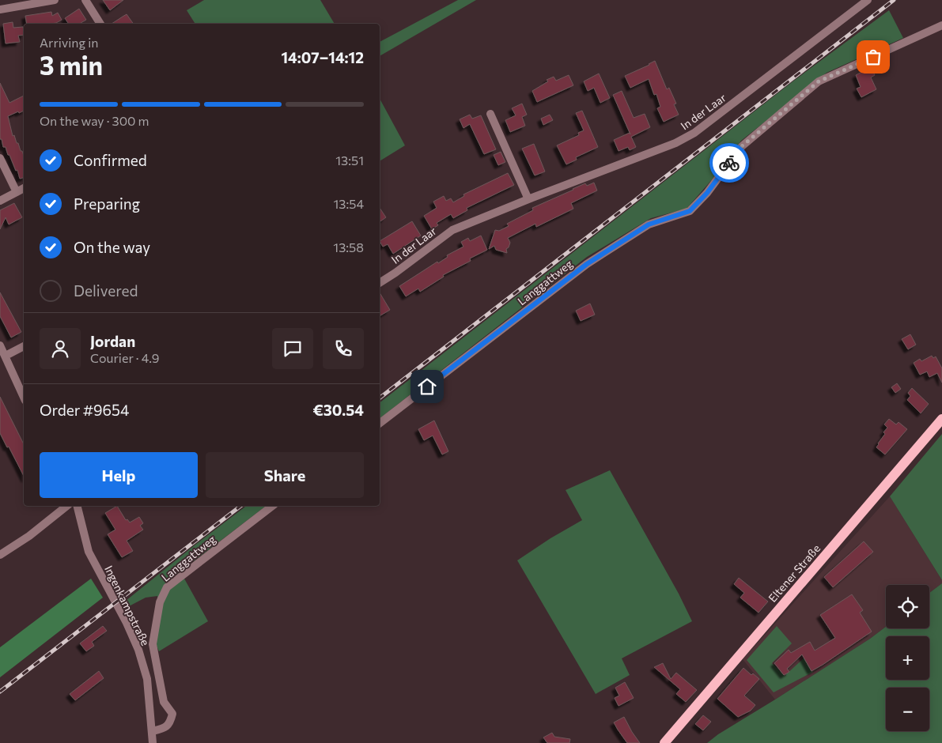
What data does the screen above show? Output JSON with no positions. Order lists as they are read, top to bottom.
{
  "streets": {
    "main road": ["Eltener Straße"],
    "street": ["In der Laar", "Langgattweg", "Ingenkampstraße"]
  },
  "crossings": [
    ["Langgattweg", "Ingenkampstraße"]
  ],
  "page": {
    "heading": ["3 min", "Arriving in", "14:07–14:12"],
    "panel": [
      "Jordan",
      "Courier · 4.9",
      "Order #9654",
      "€30.54"
    ],
    "bar": "On the way · 300 m",
    "list": [
      ["Confirmed", "13:51"],
      ["Preparing", "13:54"],
      ["On the way", "13:58"],
      "Delivered"
    ],
    "buttons": ["Help", "Share"],
    "map_buttons": ["+", "−"]
  }
}
